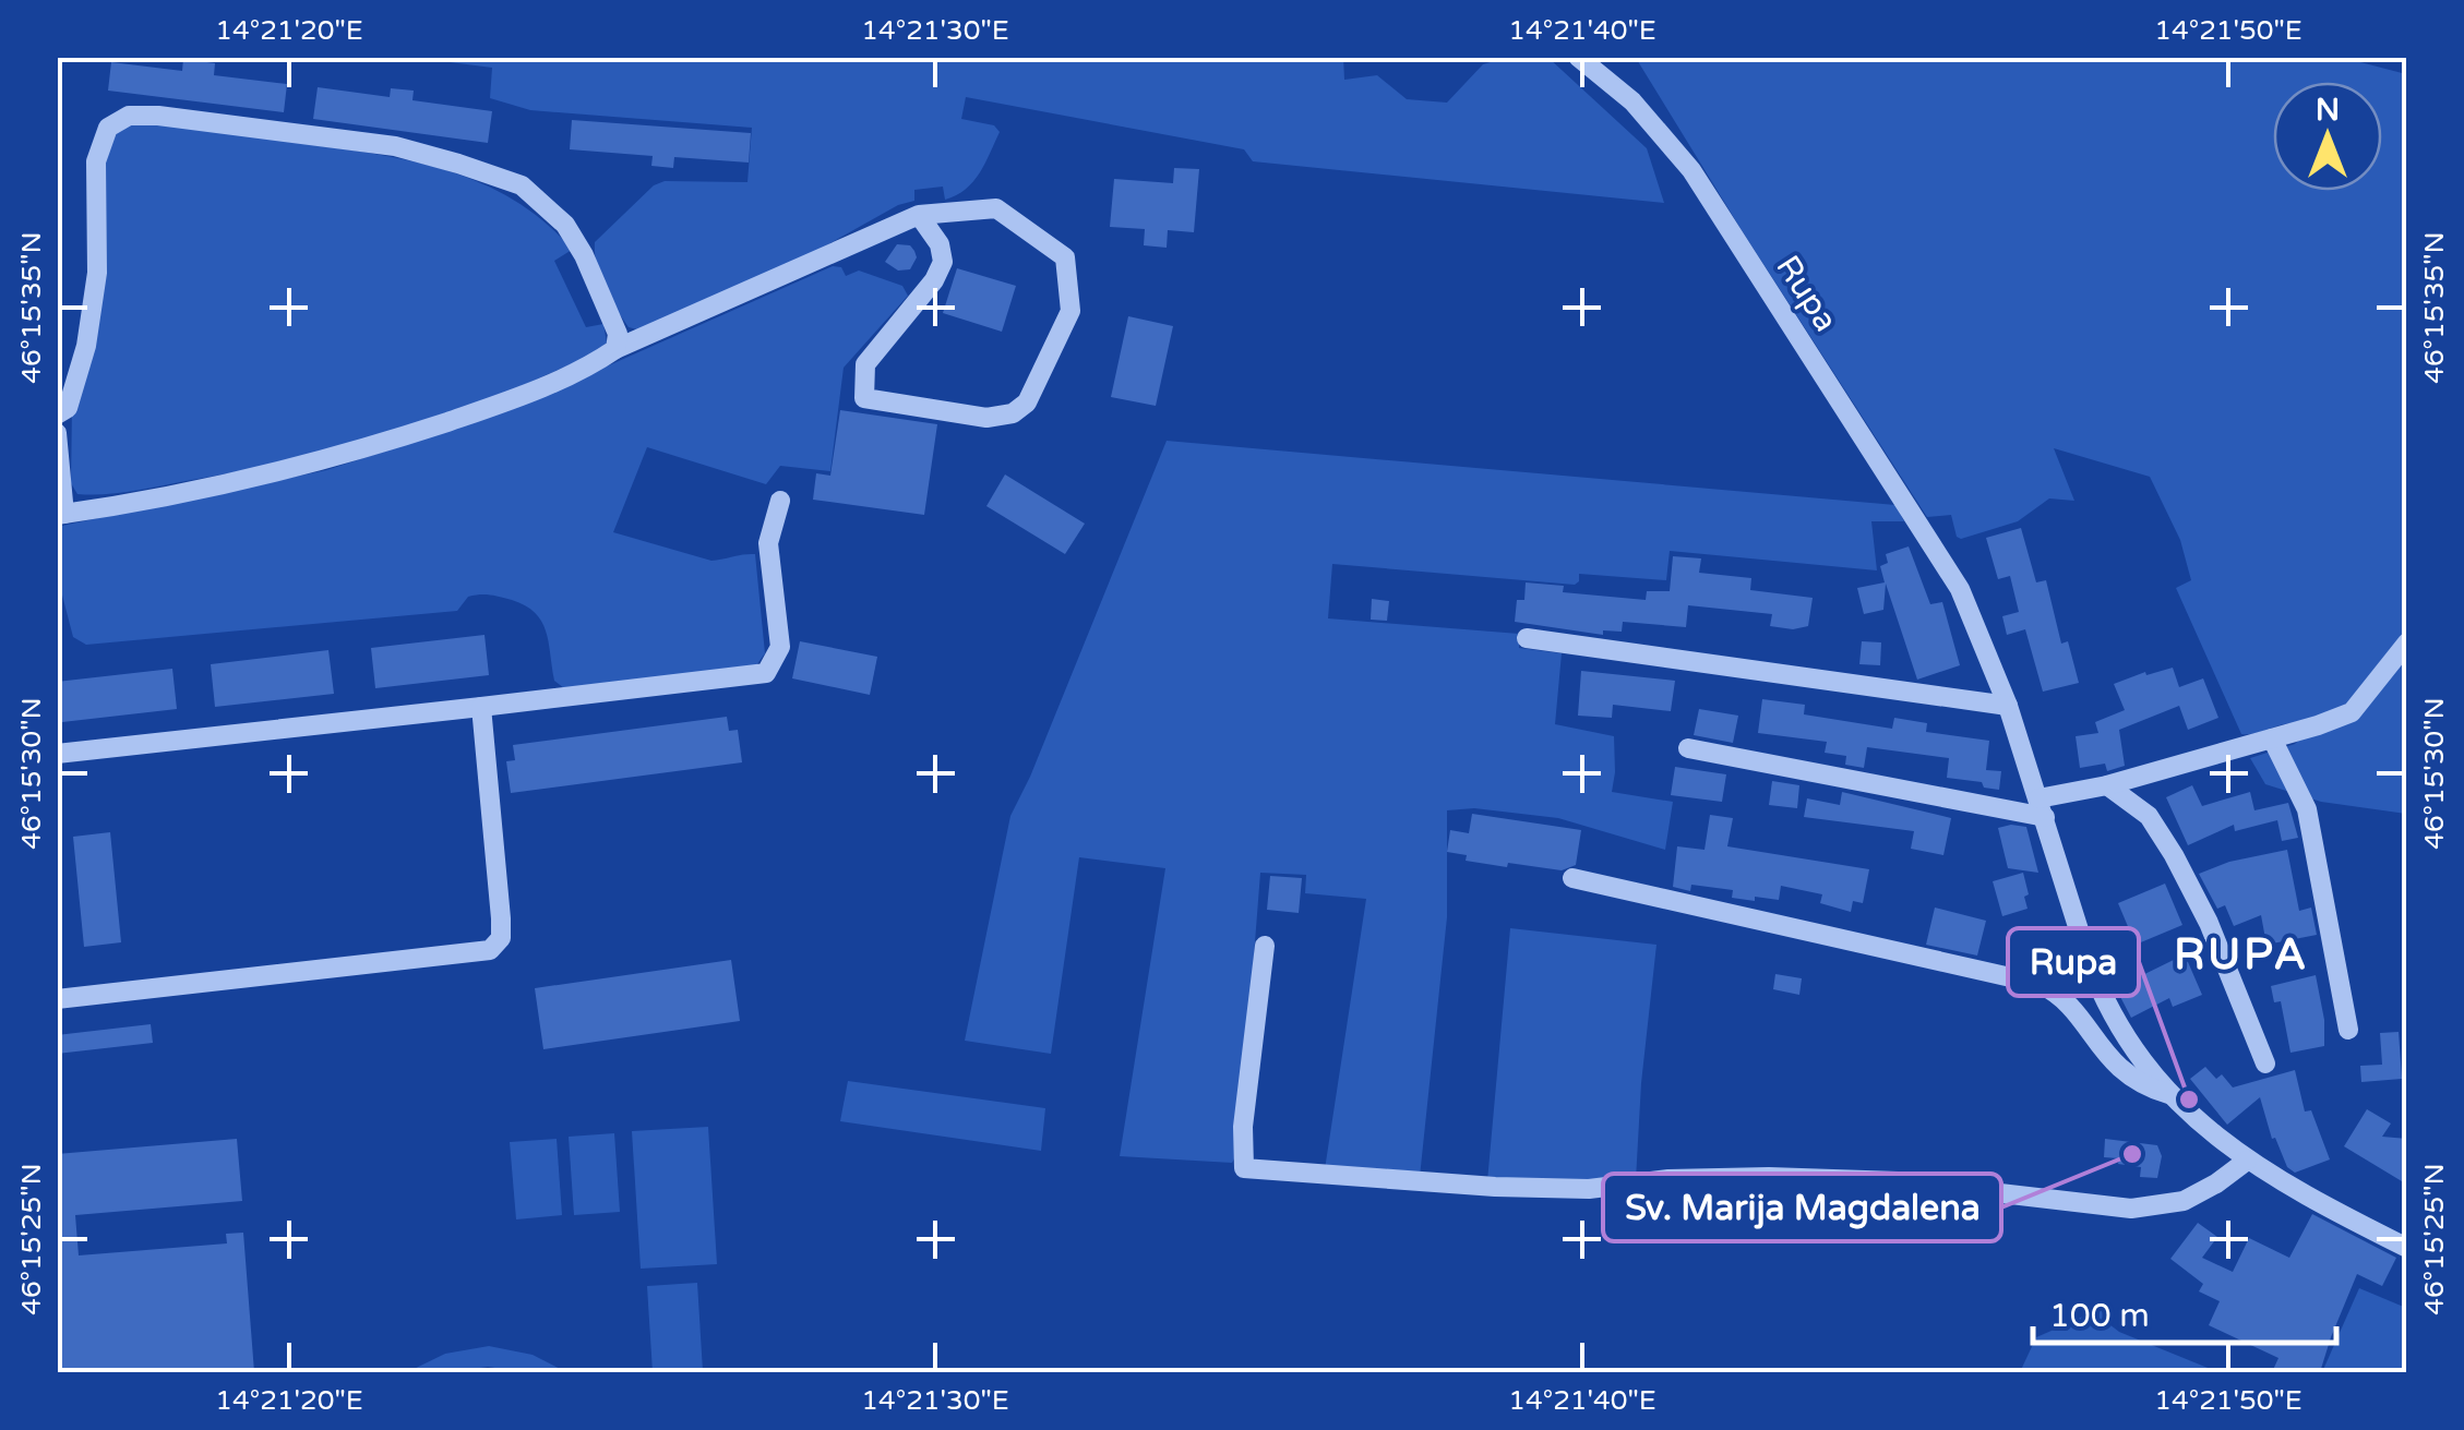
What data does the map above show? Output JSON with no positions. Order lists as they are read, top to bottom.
{
  "streets": {
    "street": ["Rupa"]
  },
  "districts": ["RUPA"],
  "places": ["Rupa", "Sv. Marija Magdalena"],
  "scale_bar": "100 m",
  "north": "top",
  "coordinates": [
    "14°21'20\"E",
    "14°21'30\"E",
    "14°21'40\"E",
    "14°21'50\"E",
    "46°15'35\"N",
    "46°15'30\"N",
    "46°15'25\"N"
  ]
}
